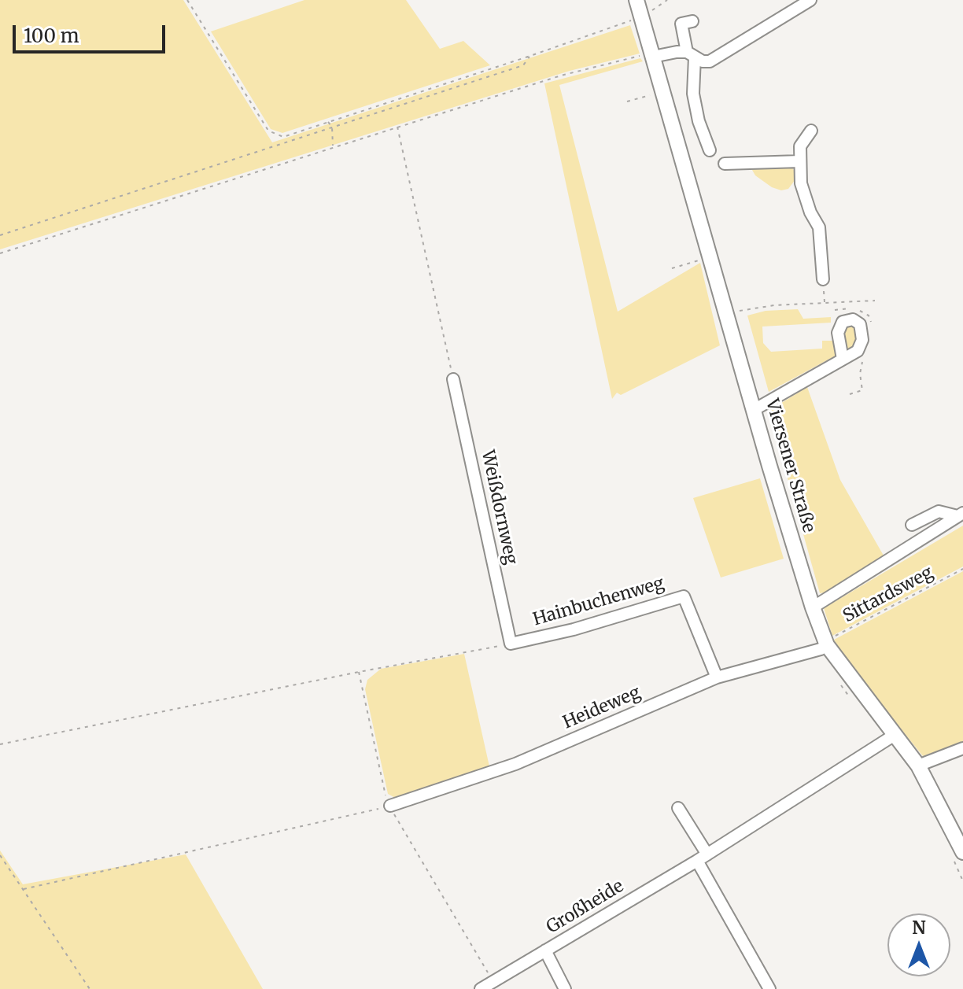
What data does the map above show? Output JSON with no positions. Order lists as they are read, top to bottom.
{
  "streets": {
    "main road": ["Viersener Straße"],
    "street": [
      "Weißdornweg",
      "Hainbuchenweg",
      "Heideweg",
      "Großheide"
    ],
    "path": ["Sittardsweg"]
  },
  "crossings": [
    ["Viersener Straße", "Sittardsweg"],
    ["Viersener Straße", "Heideweg"],
    ["Viersener Straße", "Großheide"],
    ["Weißdornweg", "Hainbuchenweg"],
    ["Sittardsweg", "Heideweg"],
    ["Hainbuchenweg", "Heideweg"]
  ],
  "scale_bar": "100 m",
  "north": "top"
}
